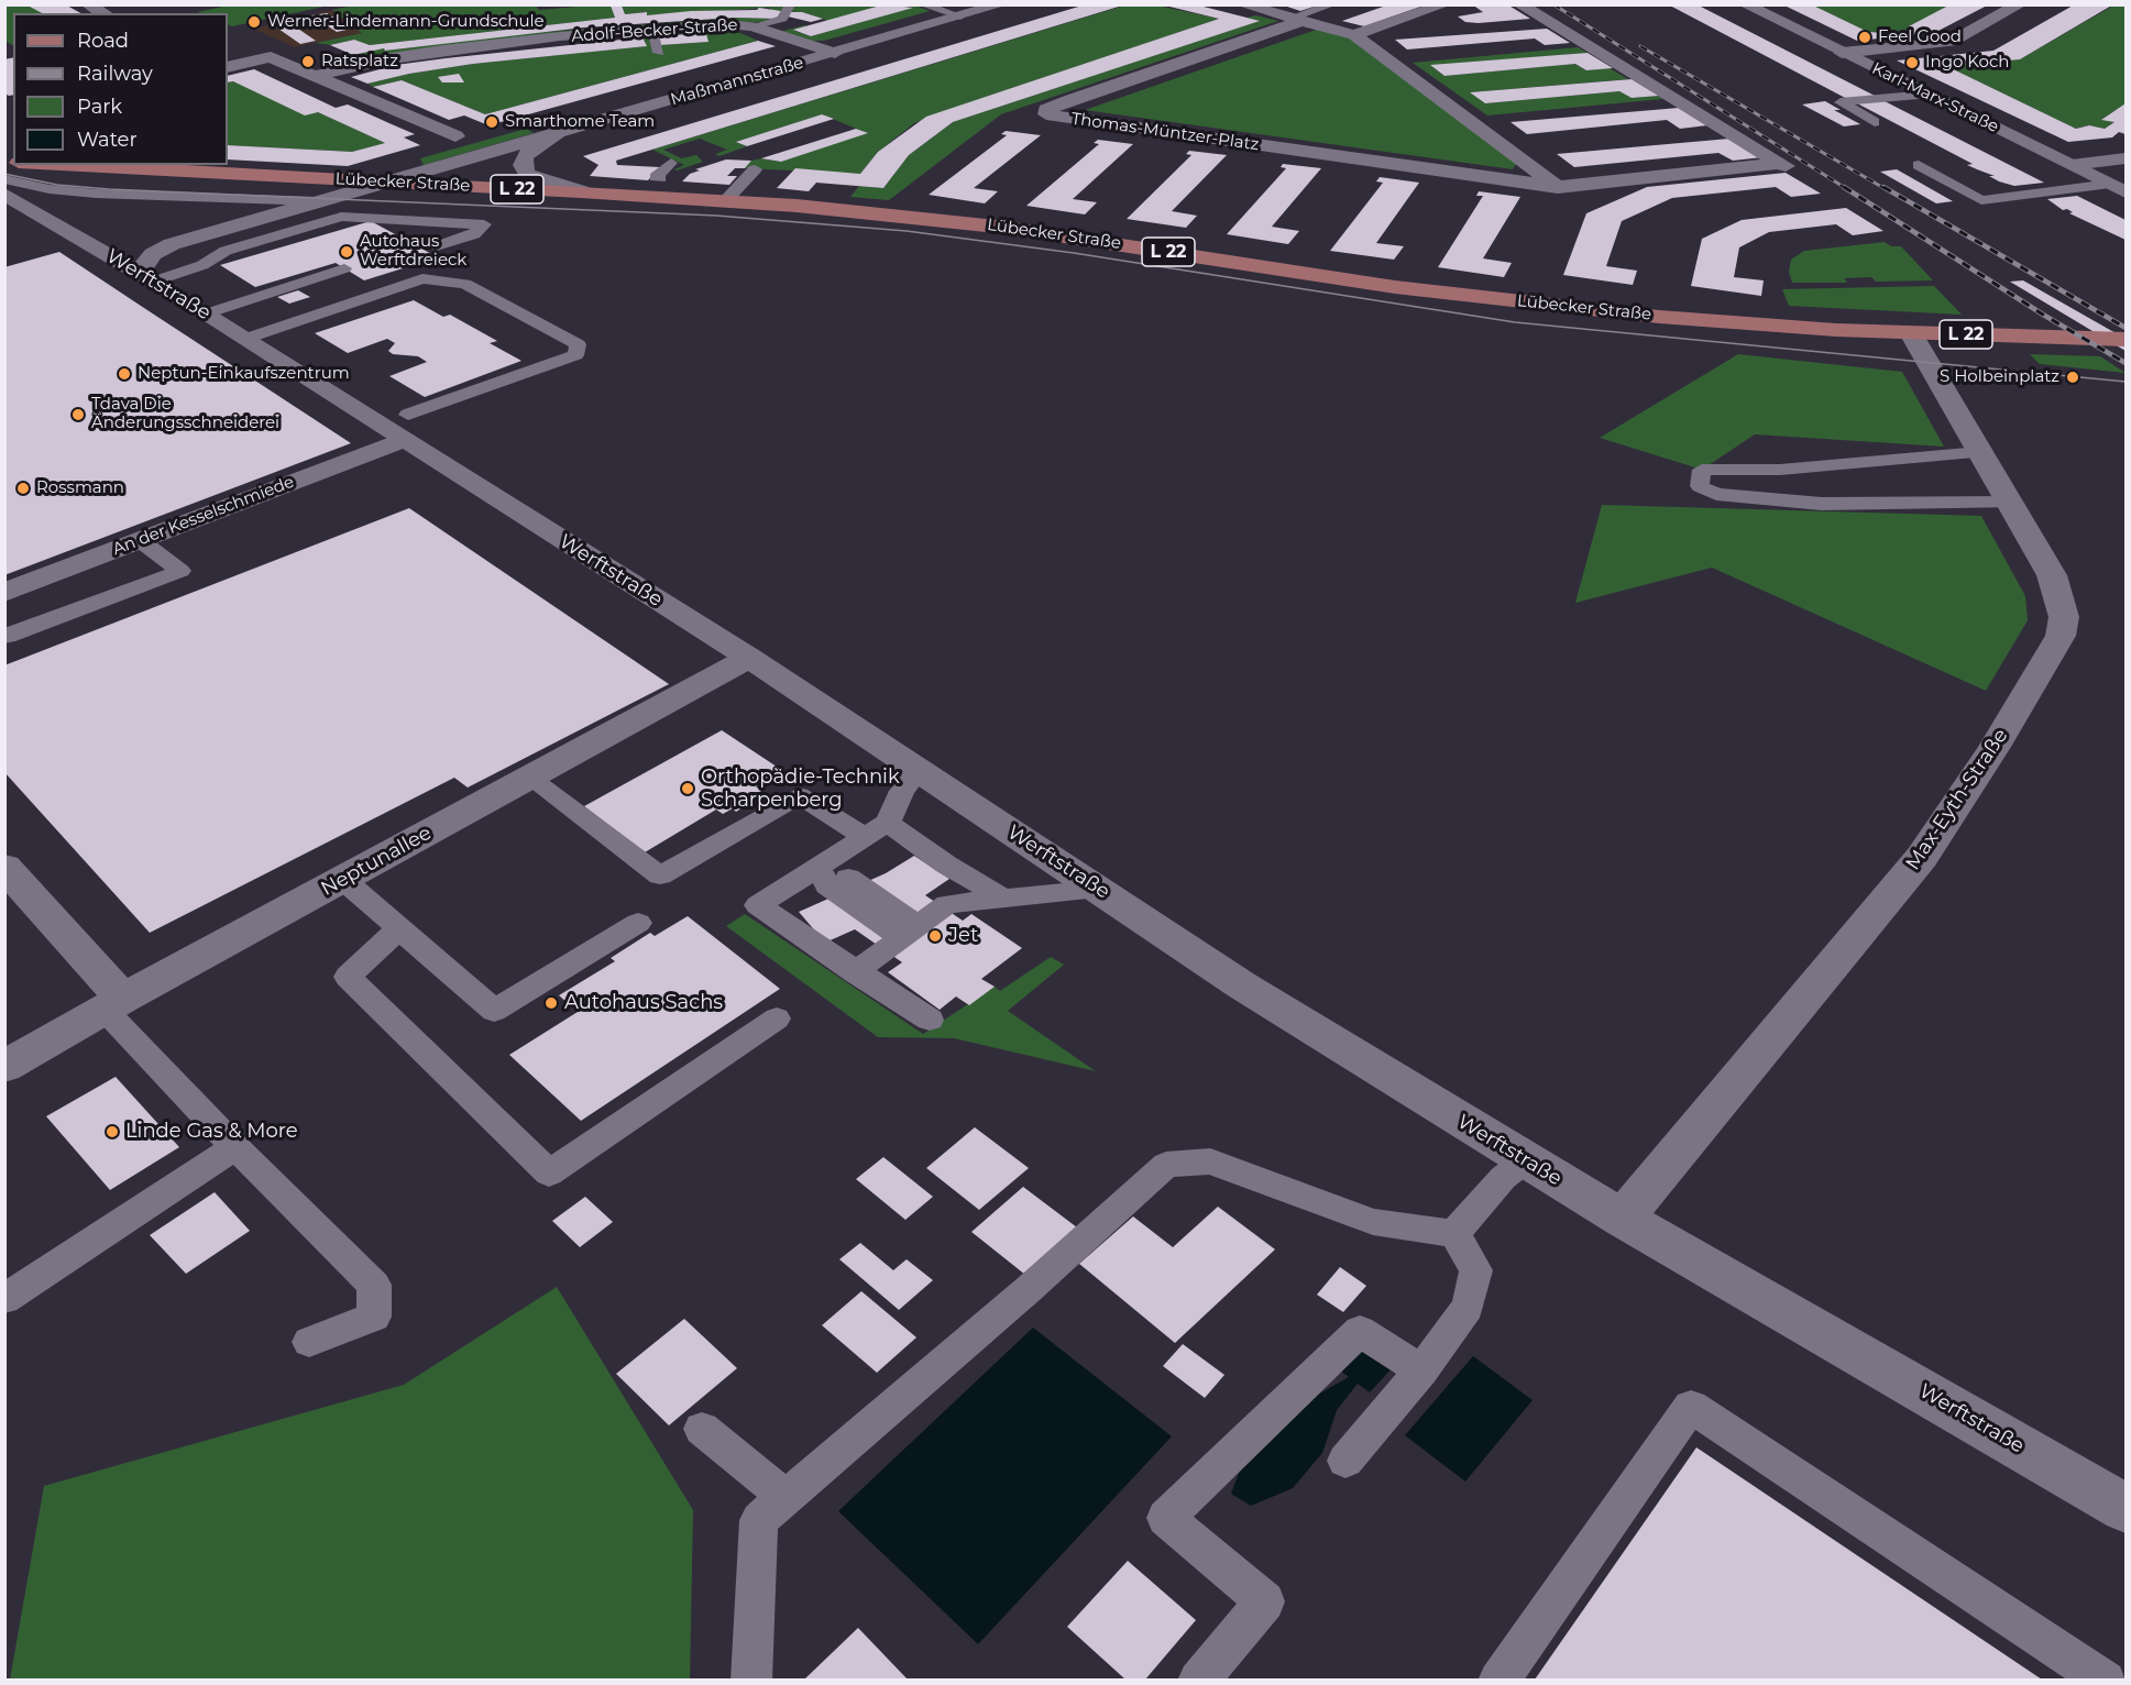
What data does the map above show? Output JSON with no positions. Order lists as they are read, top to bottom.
{
  "streets": {
    "main road": ["Lübecker Straße", "L 22"],
    "street": [
      "Adolf-Becker-Straße",
      "Maßmannstraße",
      "Karl-Marx-Straße",
      "Thomas-Müntzer-Platz",
      "Werftstraße",
      "An der Kesselschmiede",
      "Max-Eyth-Straße",
      "Neptunallee"
    ]
  },
  "crossings": [
    ["Adolf-Becker-Straße", "Maßmannstraße"],
    ["Maßmannstraße", "Lübecker Straße"],
    ["Maßmannstraße", "Werftstraße"],
    ["Lübecker Straße", "Max-Eyth-Straße"],
    ["Werftstraße", "An der Kesselschmiede"],
    ["Werftstraße", "Max-Eyth-Straße"],
    ["Werftstraße", "Neptunallee"]
  ],
  "places": [
    "Werner-Lindemann-Grundschule",
    "Feel Good",
    "Ratsplatz",
    "Ingo Koch",
    "Smarthome Team",
    "Autohaus Werftdreieck",
    "Neptun-Einkaufszentrum",
    "S Holbeinplatz",
    "Tdava Die Änderungsschneiderei",
    "Rossmann",
    "Orthopädie-Technik Scharpenberg",
    "Jet",
    "Autohaus Sachs",
    "Linde Gas & More"
  ],
  "legend": [
    "Road",
    "Railway",
    "Park",
    "Water"
  ]
}
